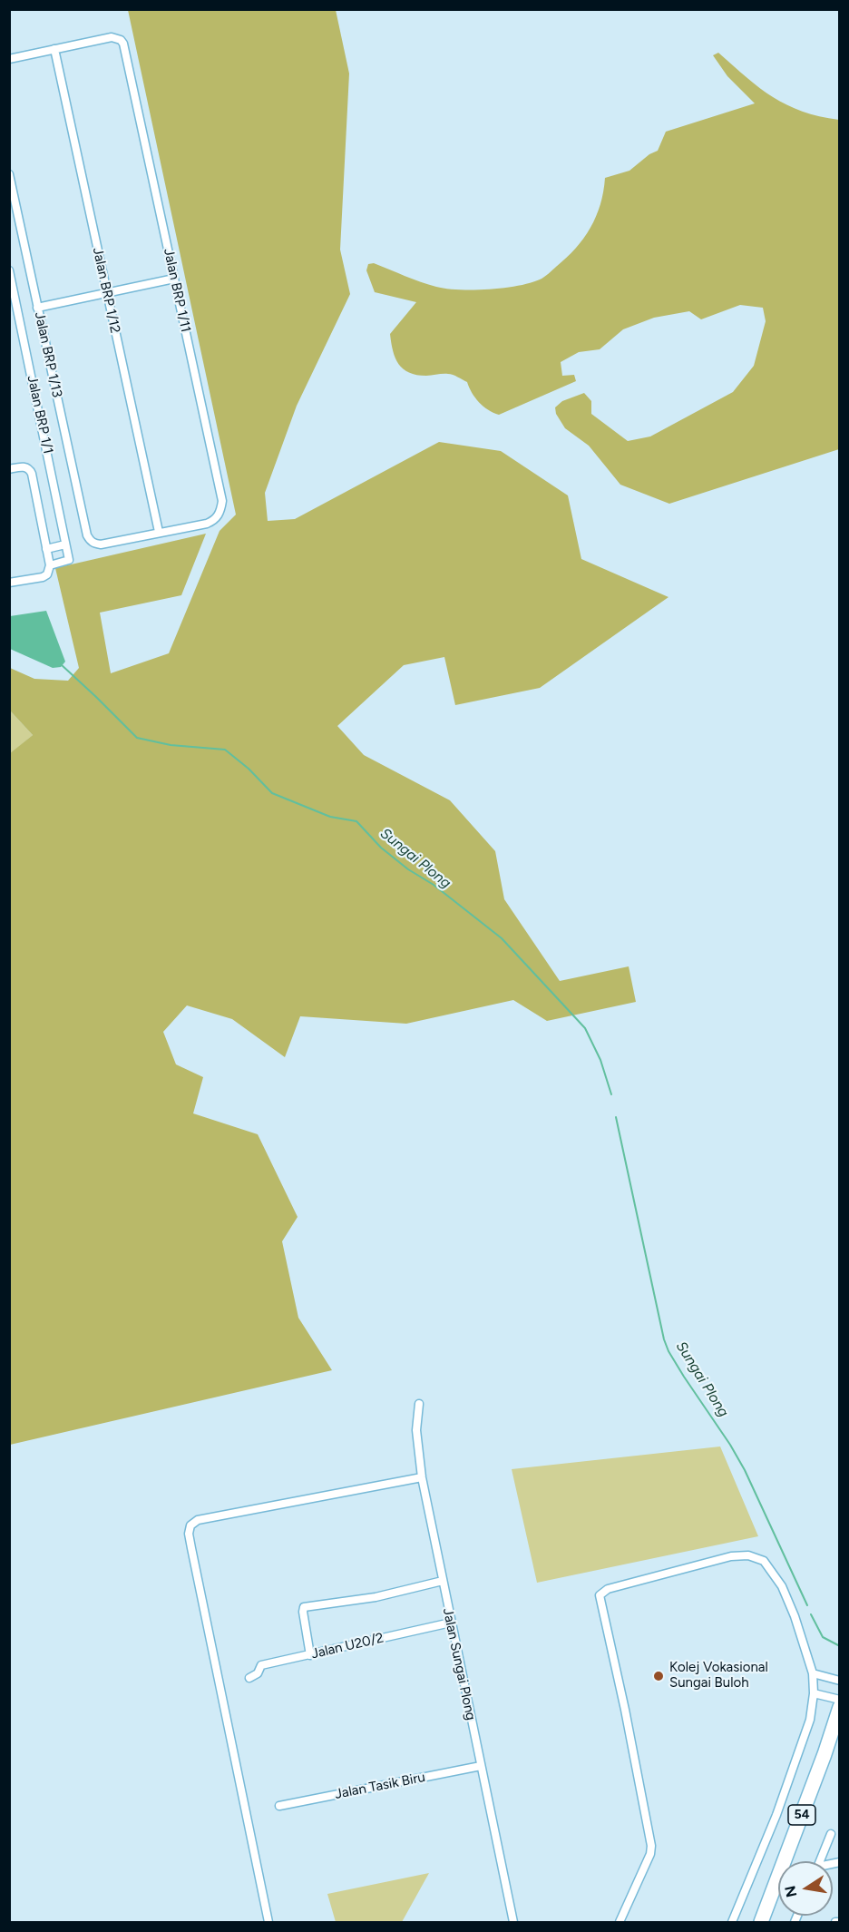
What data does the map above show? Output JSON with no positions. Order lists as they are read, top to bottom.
{
  "streets": {
    "highway": ["54"],
    "street": [
      "Jalan BRP 1/12",
      "Jalan BRP 1/11",
      "Jalan BRP 1/13",
      "Jalan BRP 1/1",
      "Jalan U20/2",
      "Jalan Sungai Plong",
      "Jalan Tasik Biru"
    ]
  },
  "crossings": [
    ["Jalan BRP 1/12", "Jalan BRP 1/11"],
    ["Jalan BRP 1/11", "Jalan BRP 1/13"],
    ["Jalan U20/2", "Jalan Sungai Plong"],
    ["Jalan Sungai Plong", "Jalan Tasik Biru"]
  ],
  "water": ["Sungai Plong"],
  "places": ["Kolej Vokasional Sungai Buloh"],
  "north": "left"
}
